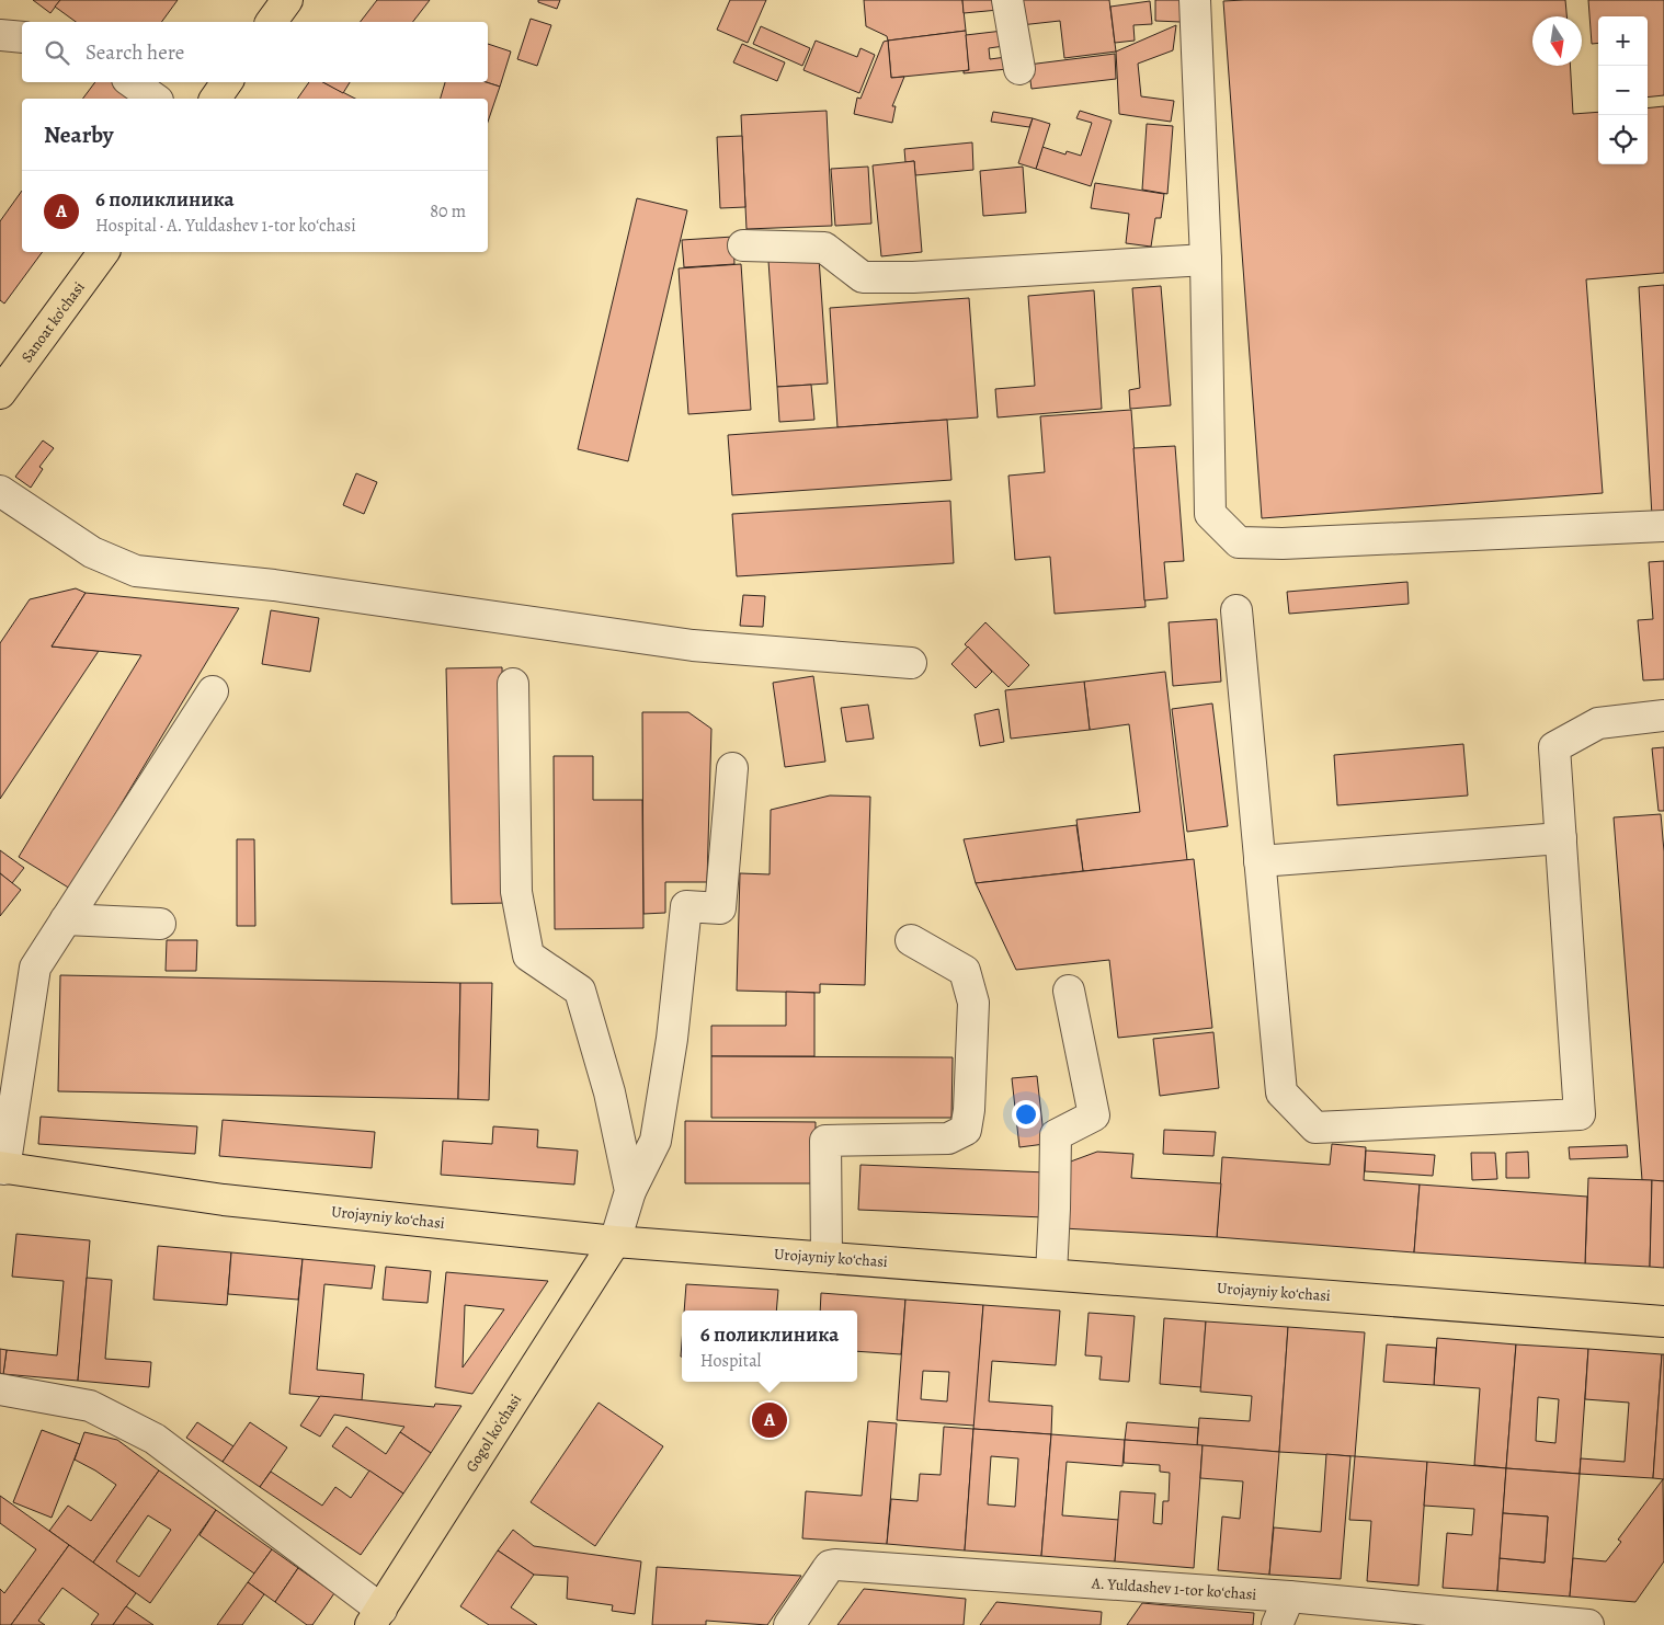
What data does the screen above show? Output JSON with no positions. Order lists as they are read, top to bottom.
{
  "streets": {
    "main road": ["Sanoat ko'chasi", "Urоjayniy koʻchasi", "Gogol ko'chasi"],
    "street": ["A. Yuldashev 1-tor koʻchasi"]
  },
  "crossings": [
    ["Urоjayniy koʻchasi", "Gogol ko'chasi"]
  ],
  "north": "bottom",
  "page": {
    "map_buttons": ["+", "−"],
    "search": "Search here",
    "heading": "Nearby",
    "list": [
      {
        "mark": "A",
        "name": "6 поликлиника",
        "note": "Hospital · A. Yuldashev 1-tor koʻchasi",
        "value": "80 m"
      }
    ],
    "popup": ["6 поликлиника", "Hospital"],
    "pins": "A"
  }
}
